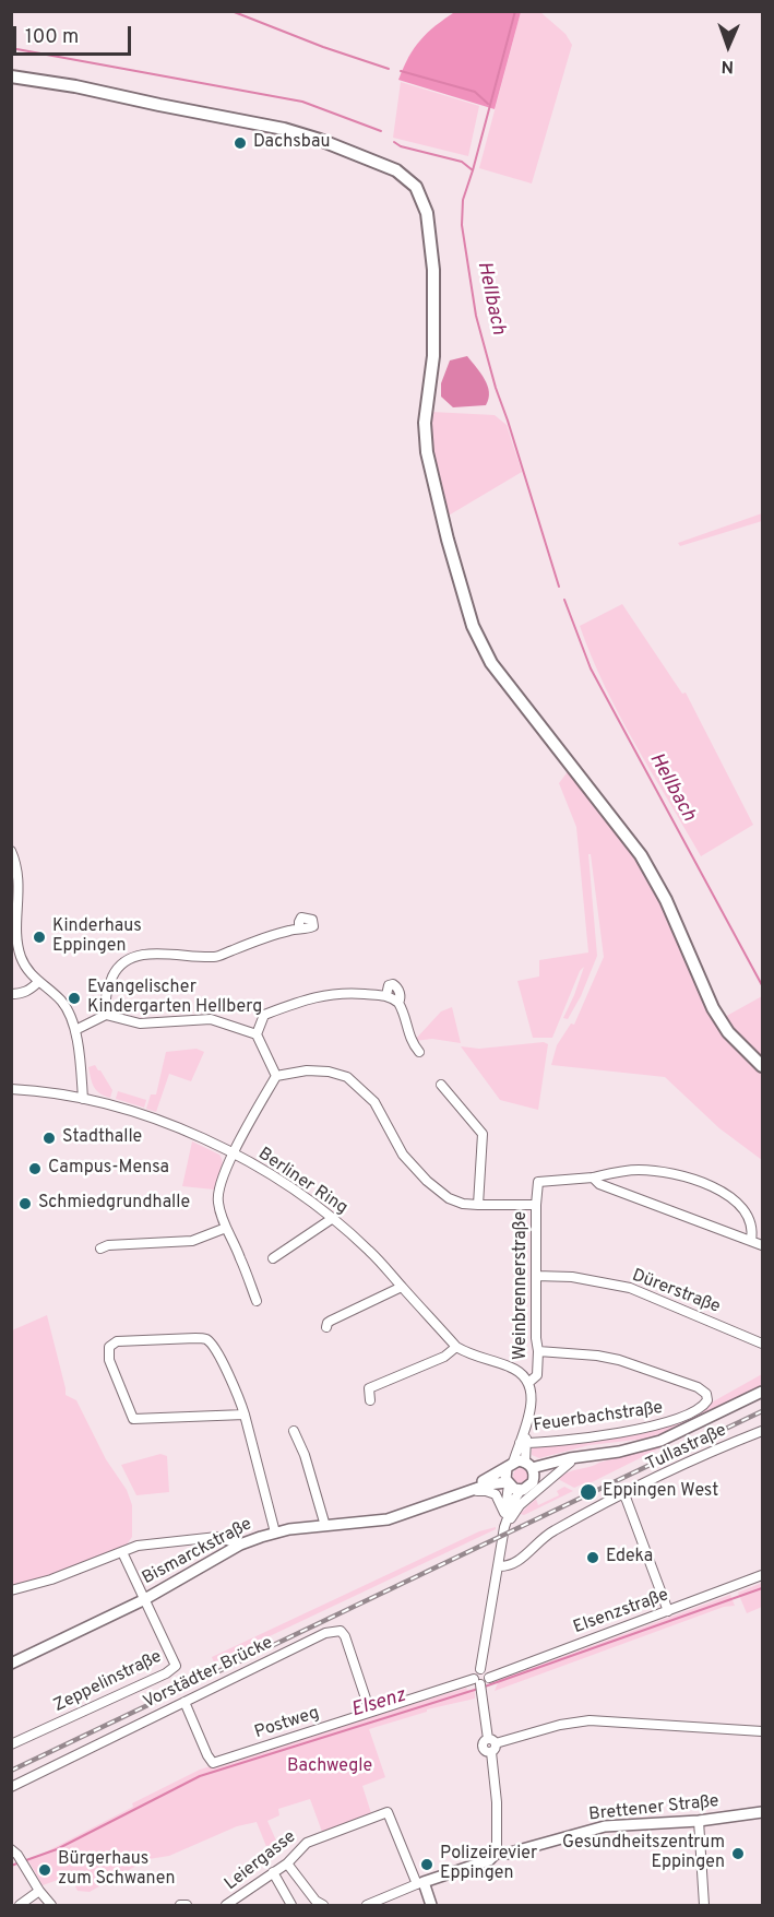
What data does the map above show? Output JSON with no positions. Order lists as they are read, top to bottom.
{
  "streets": {
    "street": [
      "Berliner Ring",
      "Weinbrennerstraße",
      "Dürerstraße",
      "Feuerbachstraße",
      "Tullastraße",
      "Bismarckstraße",
      "Elsenzstraße",
      "Vorstädter Brücke",
      "Zeppelinstraße",
      "Postweg",
      "Brettener Straße",
      "Leiergasse"
    ]
  },
  "crossings": [
    ["Berliner Ring", "Weinbrennerstraße"],
    ["Weinbrennerstraße", "Dürerstraße"],
    ["Weinbrennerstraße", "Feuerbachstraße"],
    ["Weinbrennerstraße", "Bismarckstraße"],
    ["Bismarckstraße", "Zeppelinstraße"],
    ["Elsenzstraße", "Postweg"],
    ["Vorstädter Brücke", "Postweg"],
    ["Brettener Straße", "Leiergasse"]
  ],
  "water": ["Hellbach", "Elsenz"],
  "parks": ["Bachwegle"],
  "places": [
    "Dachsbau",
    "Kinderhaus Eppingen",
    "Evangelischer Kindergarten Hellberg",
    "Stadthalle",
    "Campus-Mensa",
    "Schmiedgrundhalle",
    "Eppingen West",
    "Edeka",
    "Gesundheitszentrum Eppingen",
    "Polizeirevier Eppingen",
    "Bürgerhaus zum Schwanen"
  ],
  "scale_bar": "100 m",
  "north": "bottom"
}
